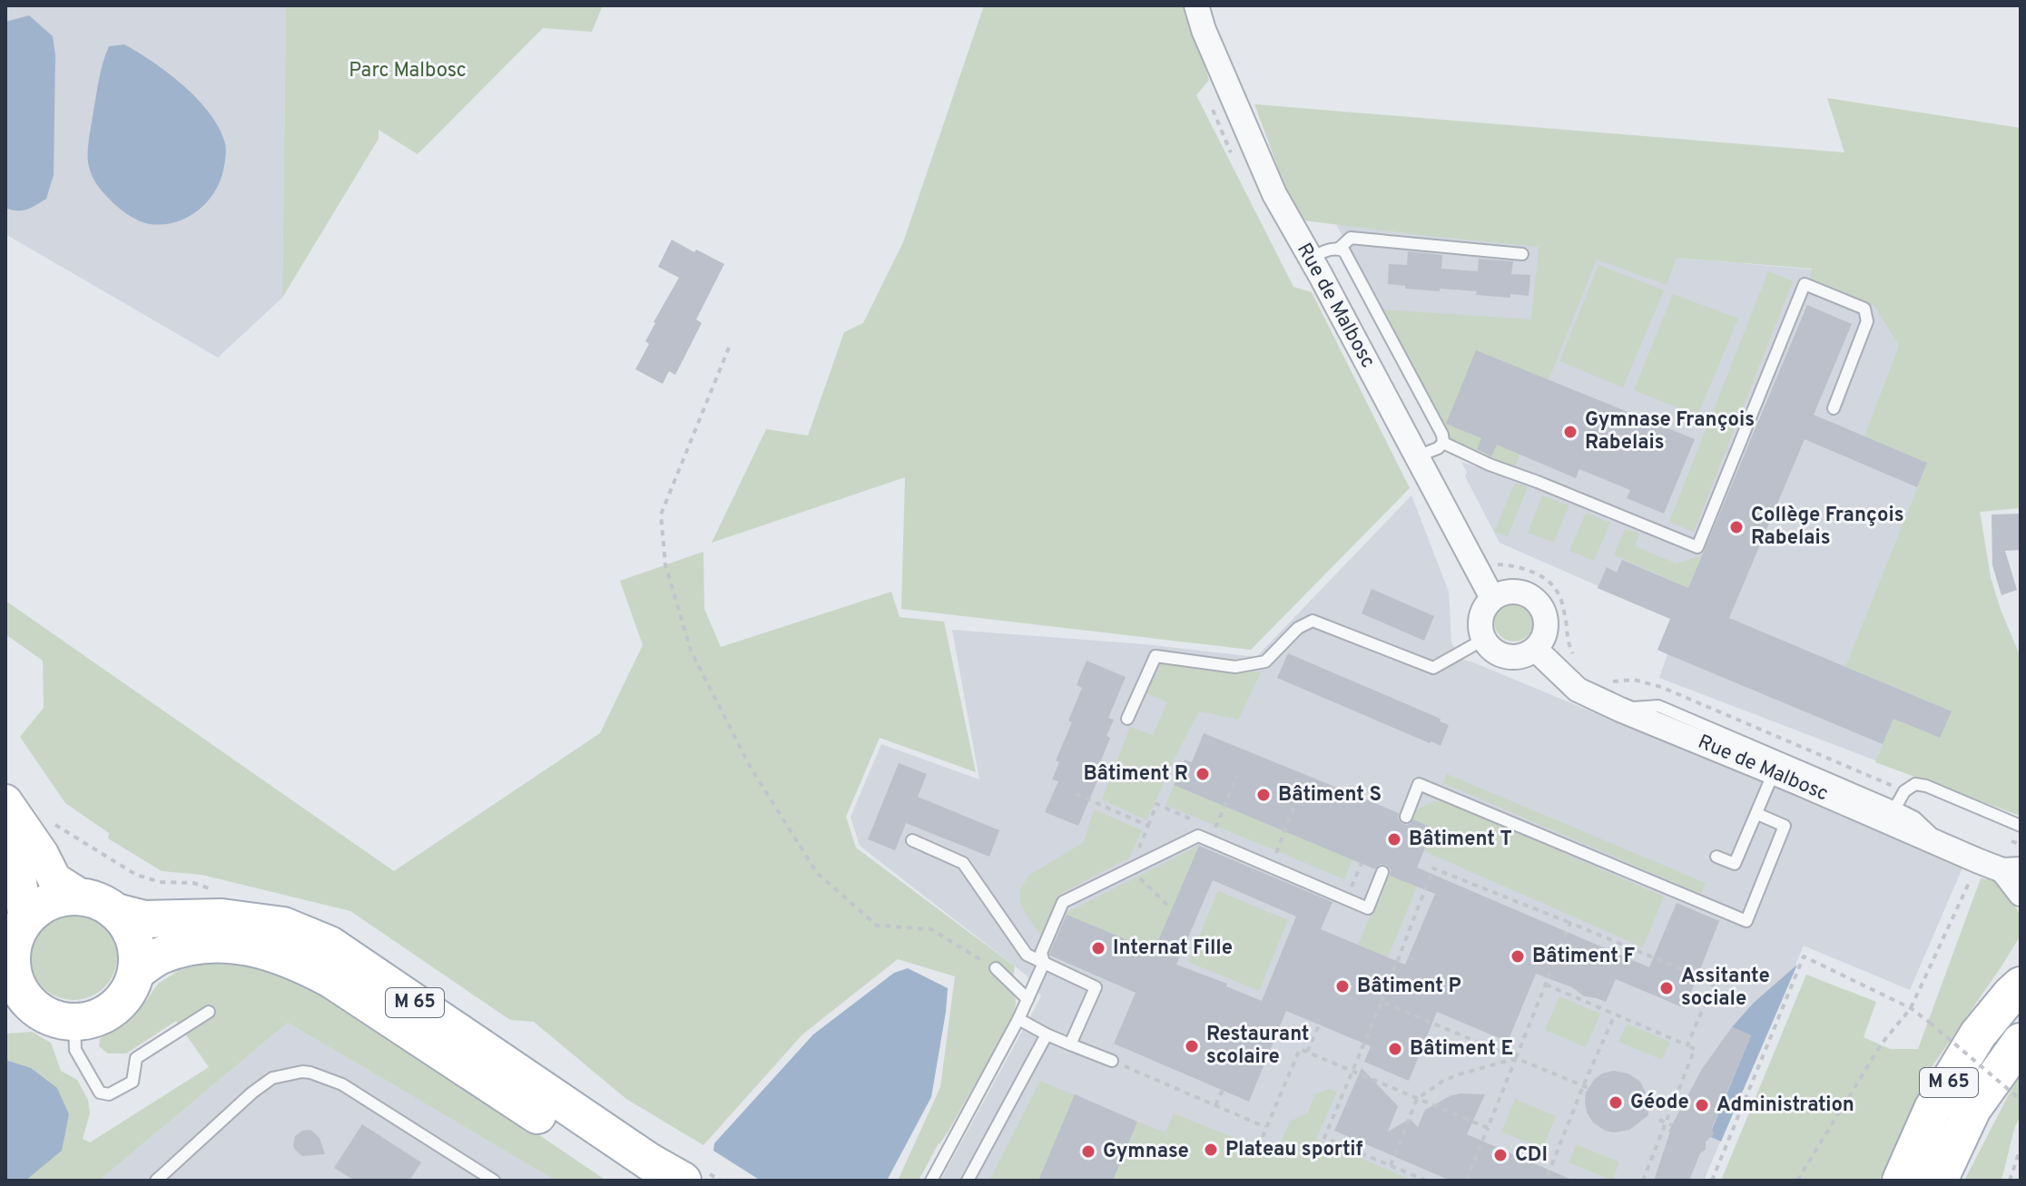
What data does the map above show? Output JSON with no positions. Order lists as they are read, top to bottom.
{
  "streets": {
    "main road": ["M 65"],
    "street": ["Rue de Malbosc"]
  },
  "parks": ["Parc Malbosc"],
  "places": [
    "Gymnase François Rabelais",
    "Collège François Rabelais",
    "Bâtiment R",
    "Bâtiment S",
    "Bâtiment T",
    "Internat Fille",
    "Bâtiment F",
    "Bâtiment P",
    "Assitante sociale",
    "Restaurant scolaire",
    "Bâtiment E",
    "Géode",
    "Administration",
    "Plateau sportif",
    "Gymnase",
    "CDI"
  ]
}
